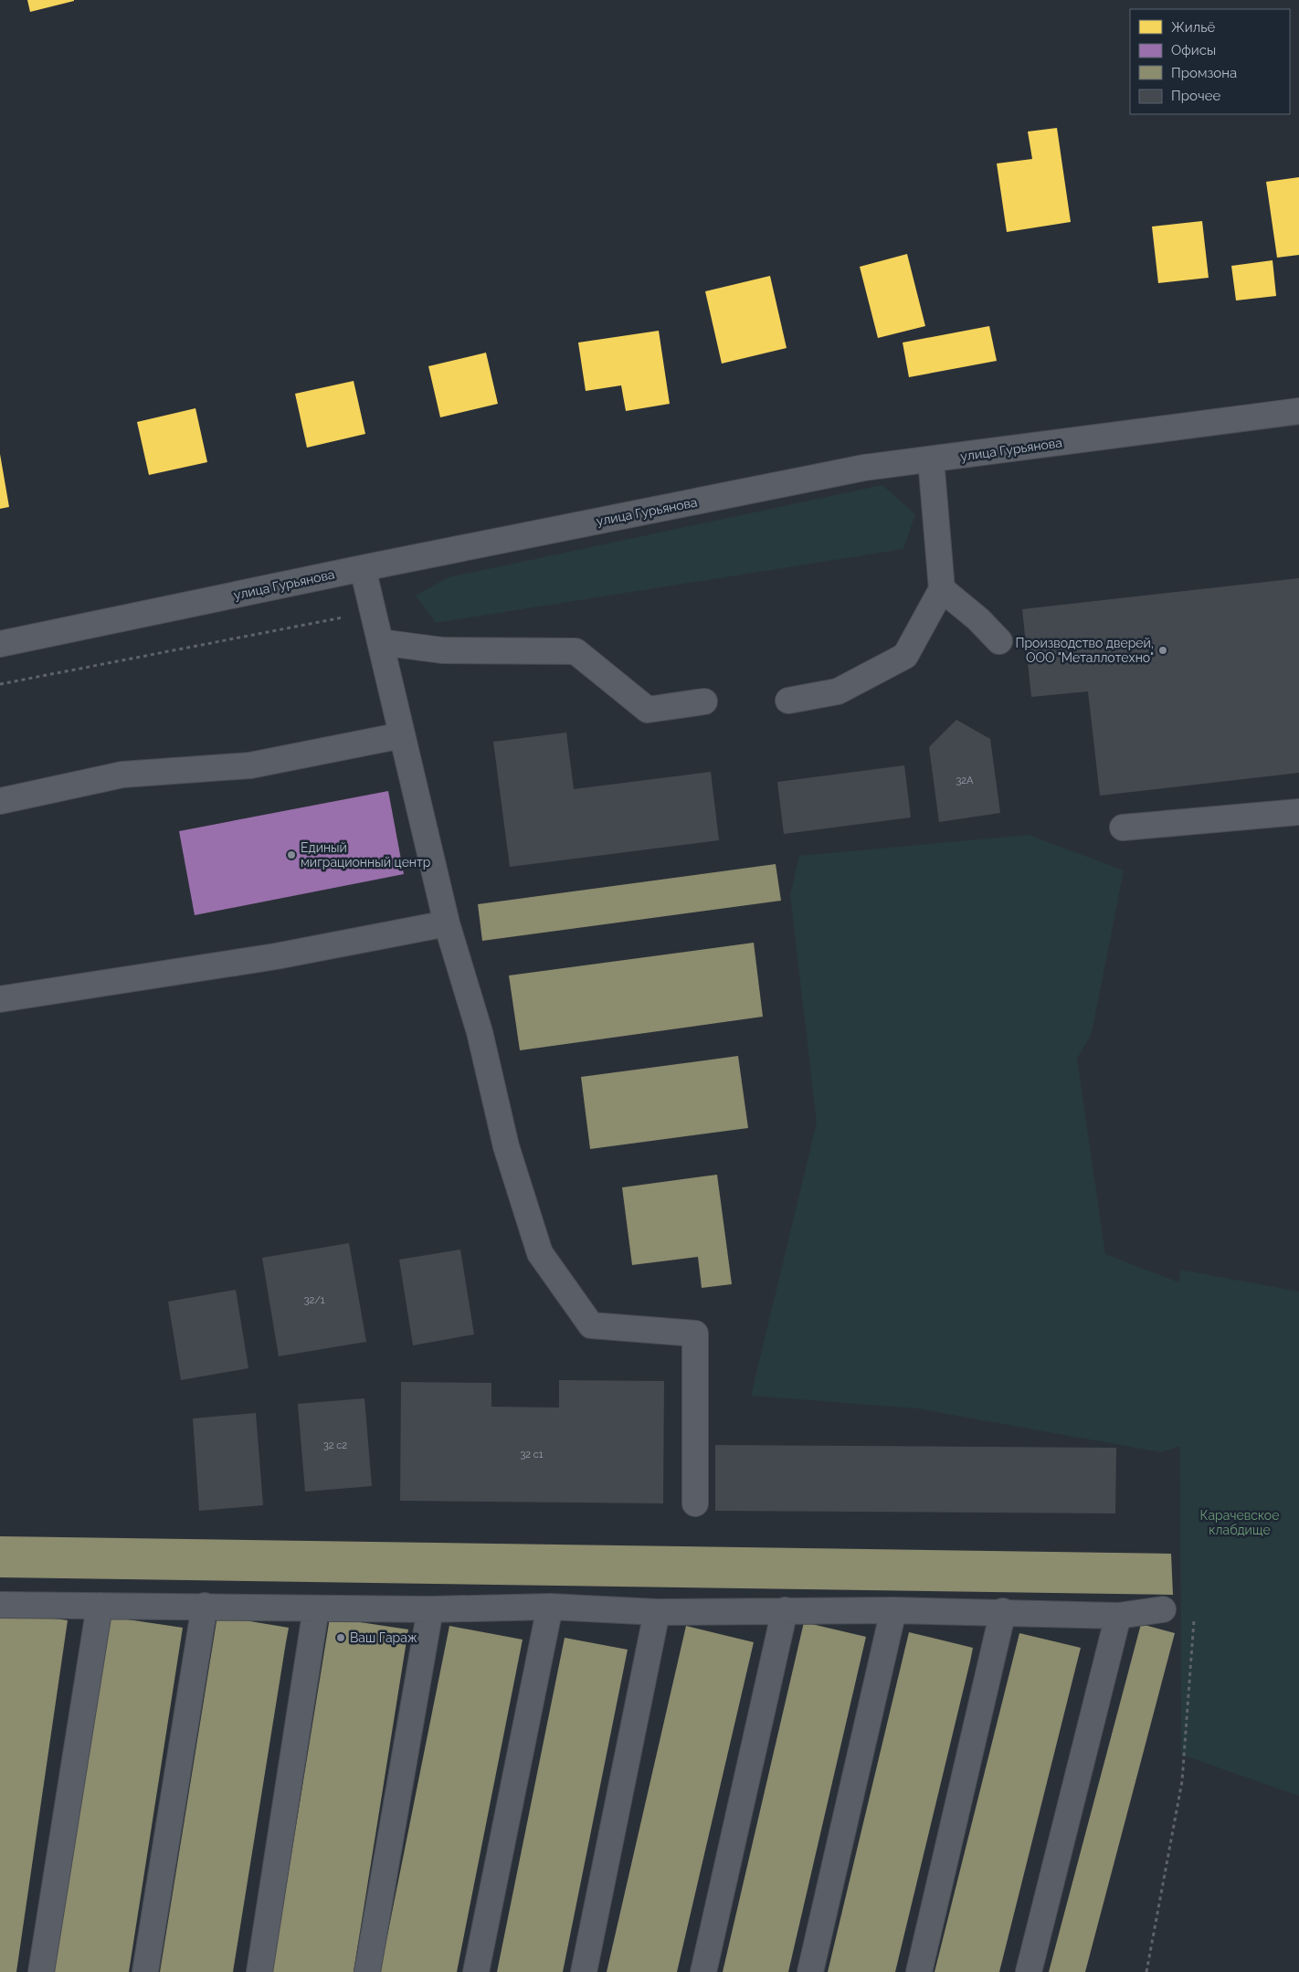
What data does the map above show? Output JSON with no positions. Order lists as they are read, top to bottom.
{
  "streets": {
    "street": ["улица Гурьянова"]
  },
  "parks": ["Карачевское клабдище"],
  "places": ["Производство дверей, ООО \"Металлотехно\"", "Единый миграционный центр", "Ваш Гараж"],
  "house_numbers": [
    "32А",
    "32/1",
    "32 с2",
    "32 с1"
  ],
  "legend": [
    "Жильё",
    "Офисы",
    "Промзона",
    "Прочее"
  ]
}
